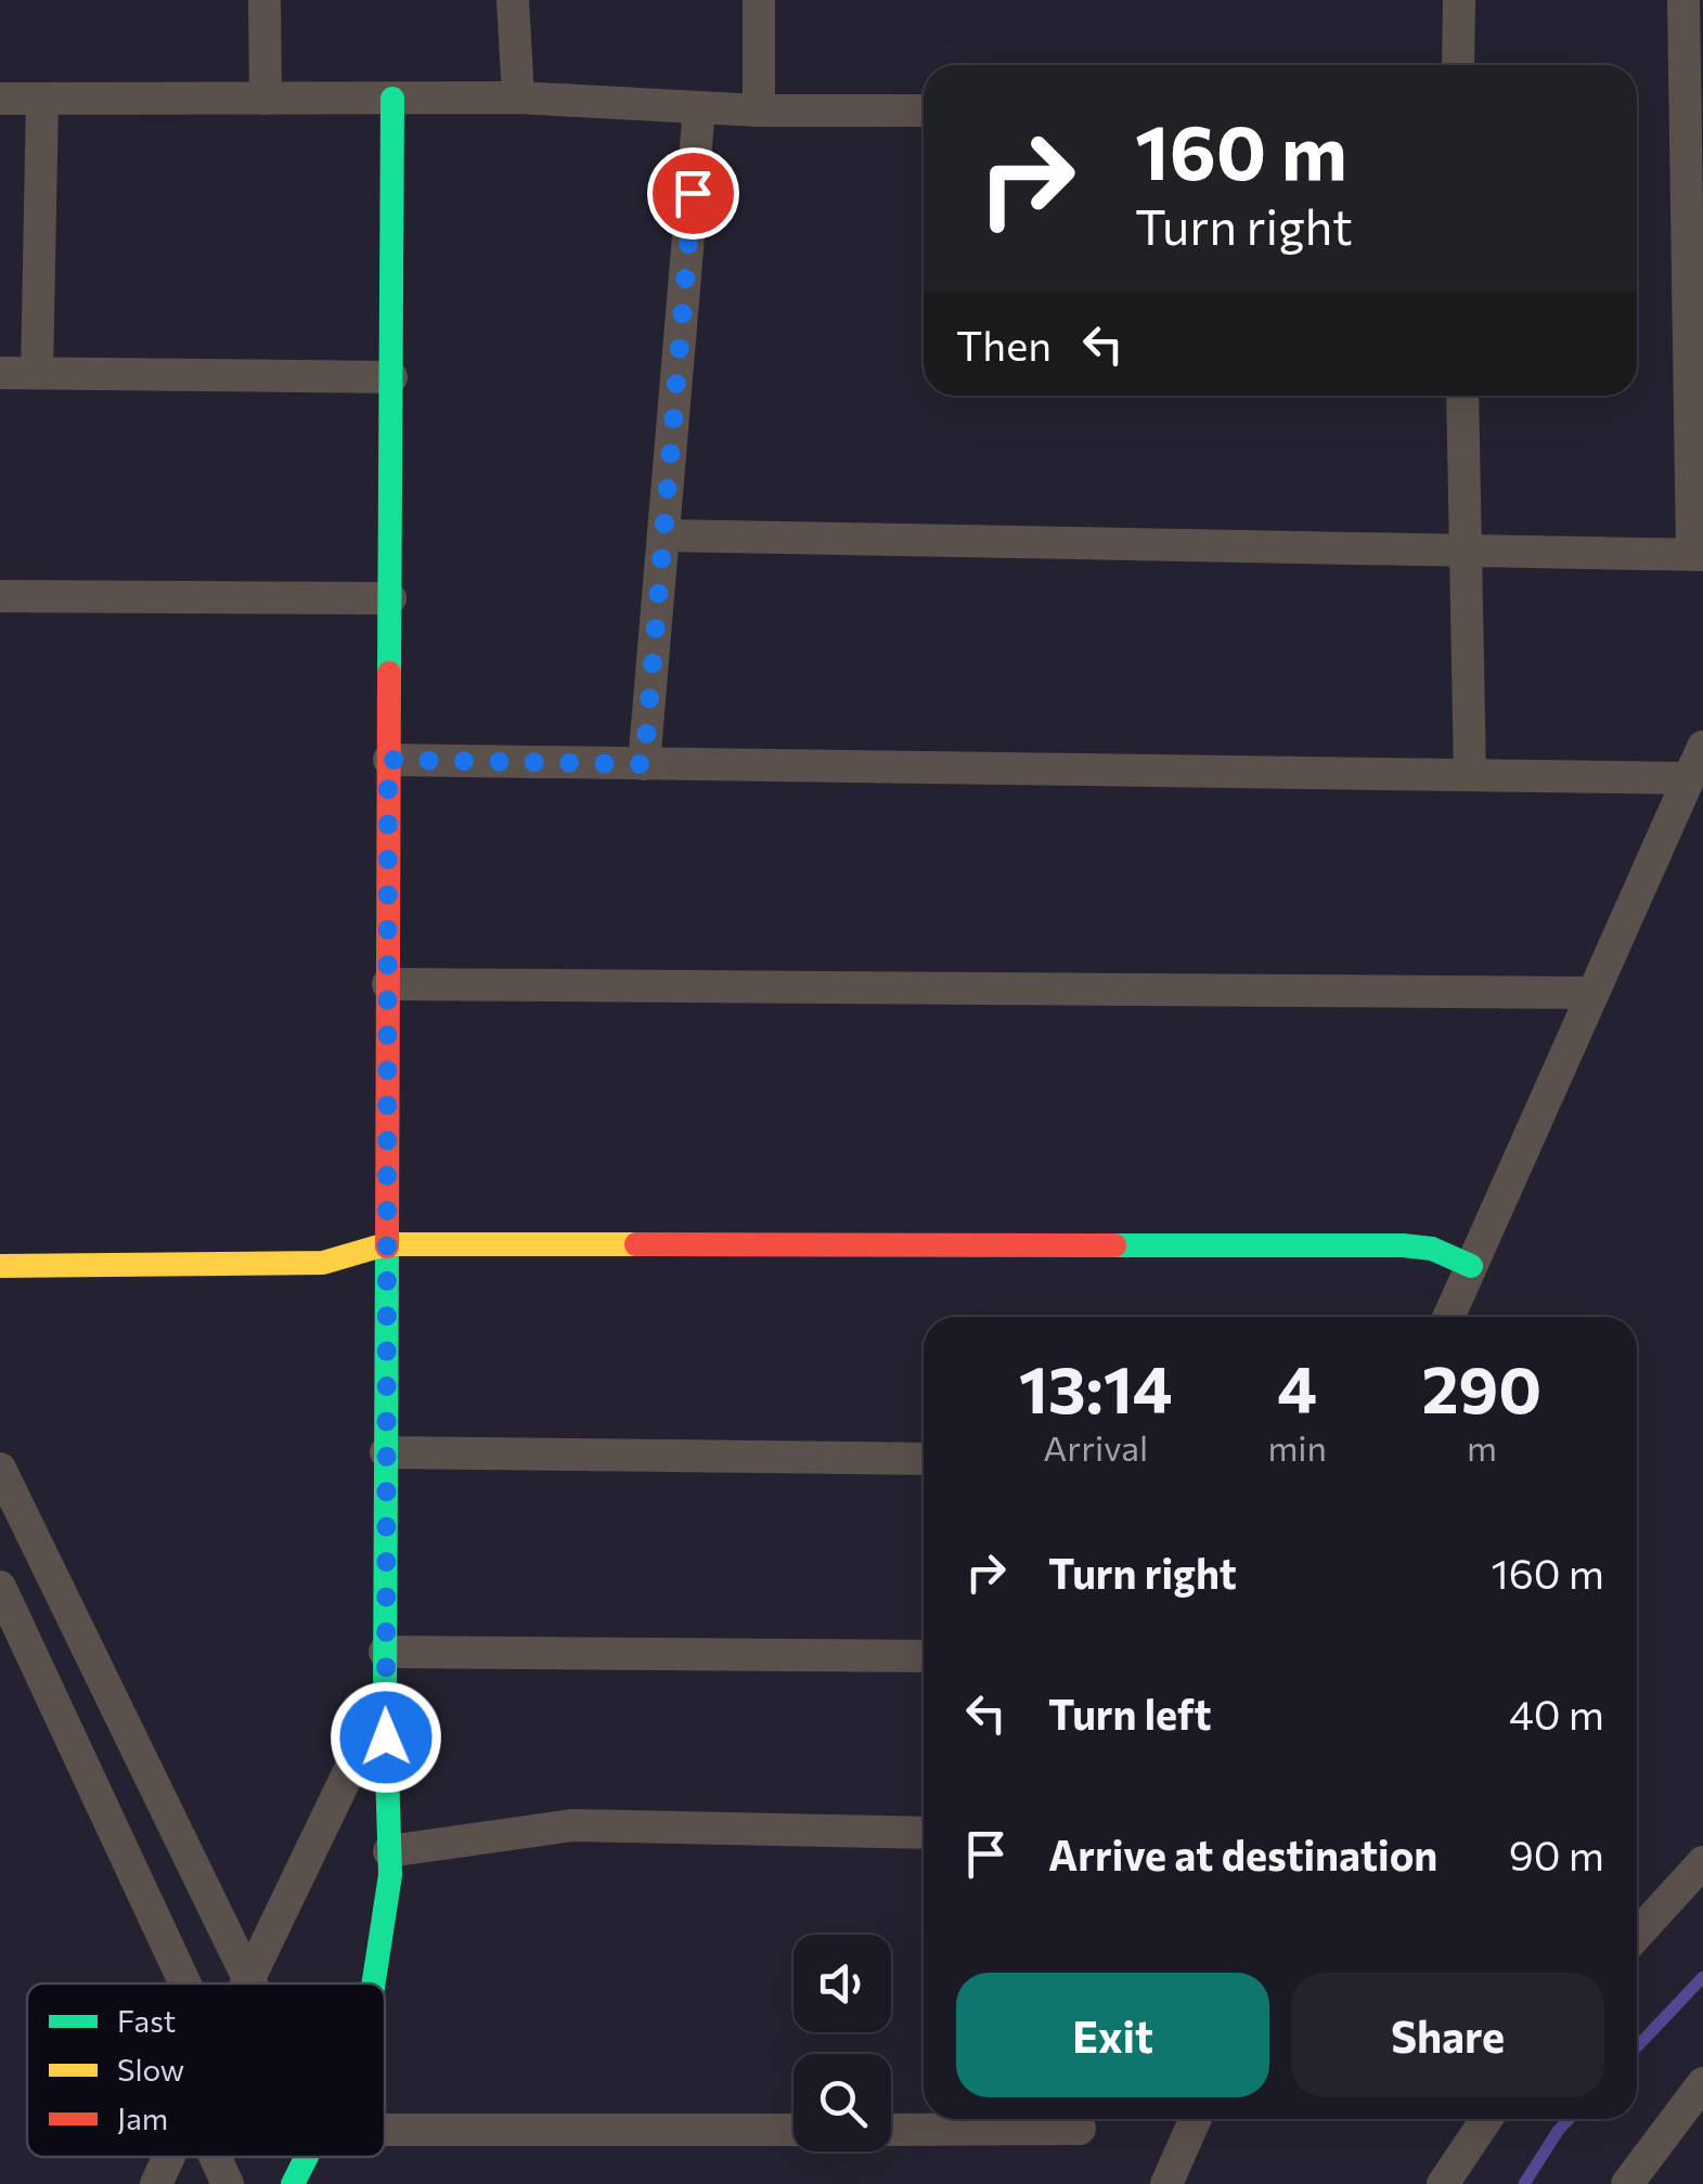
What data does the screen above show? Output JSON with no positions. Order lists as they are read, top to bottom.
{
  "legend": ["Fast", "Slow", "Jam"],
  "page": {
    "turn": ["160 m", "Turn right"],
    "then": "Then",
    "eta": [
      "13:14",
      "Arrival",
      "4",
      "min",
      "290",
      "m"
    ],
    "list": [
      {
        "name": "Turn right",
        "value": "160 m"
      },
      {
        "name": "Turn left",
        "value": "40 m"
      },
      {
        "name": "Arrive at destination",
        "value": "90 m"
      }
    ],
    "buttons": ["Exit", "Share"]
  }
}
